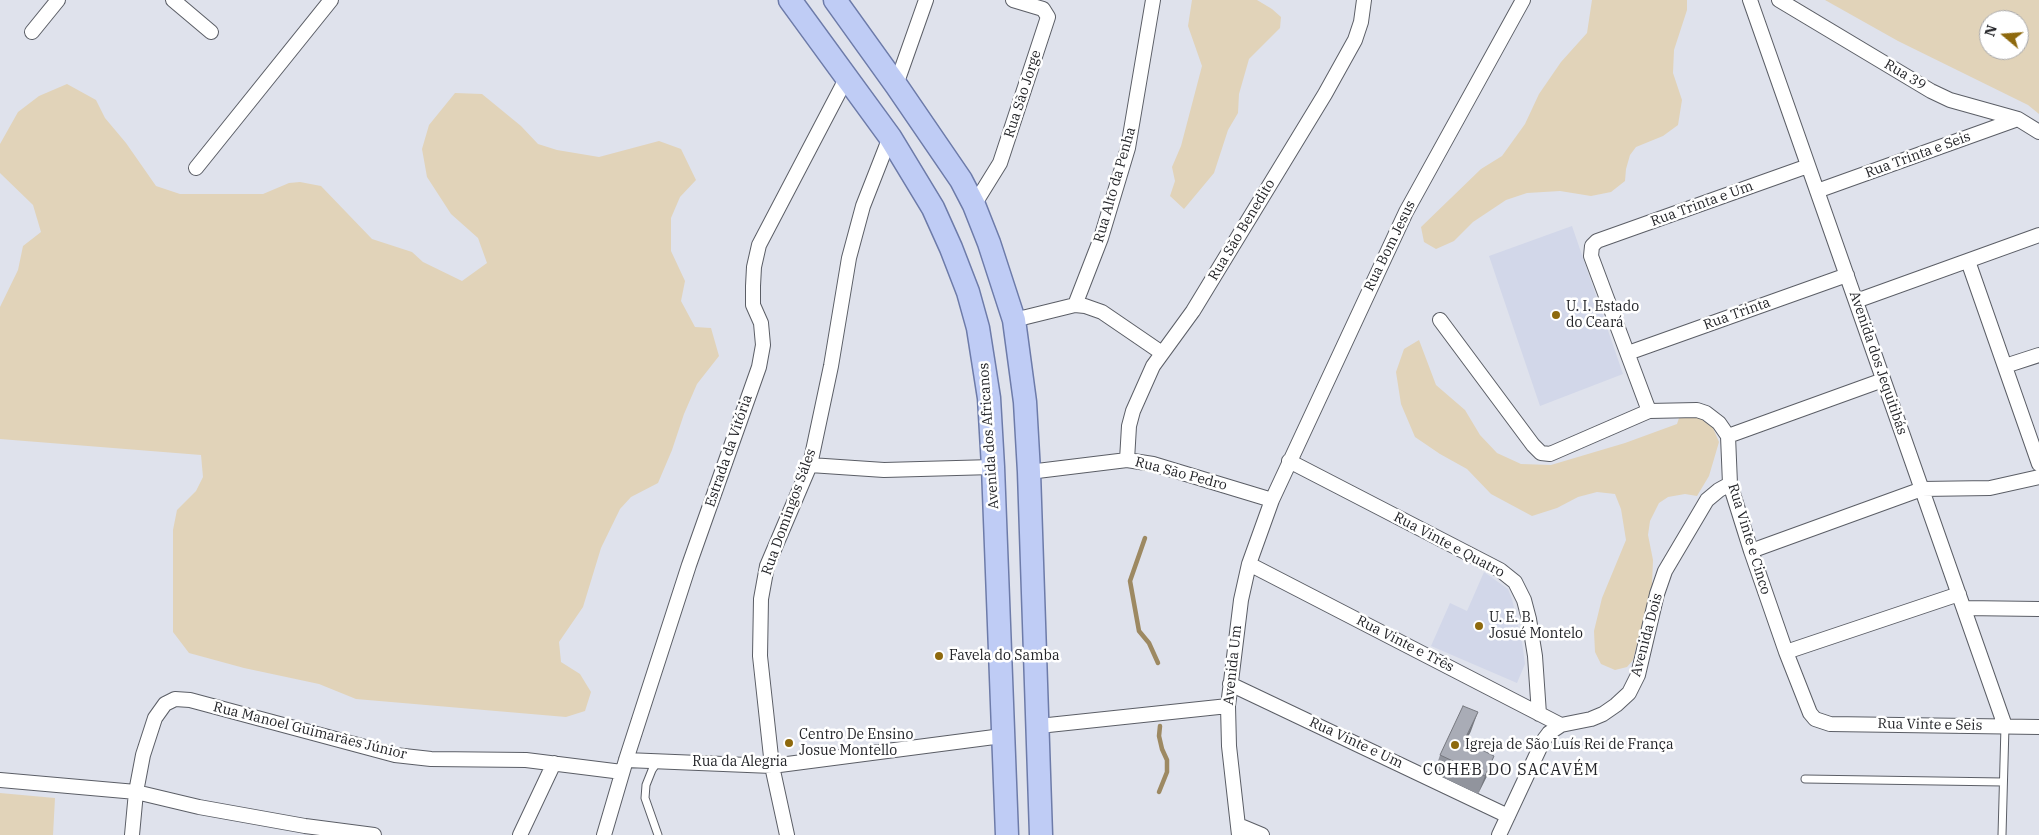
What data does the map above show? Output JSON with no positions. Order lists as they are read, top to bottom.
{
  "streets": {
    "main road": ["Avenida dos Africanos"],
    "street": [
      "Rua 39",
      "Rua São Jorge",
      "Rua Trinta e Seis",
      "Rua Alto da Penha",
      "Rua Trinta e Um",
      "Rua São Benedito",
      "Rua Bom Jesus",
      "Rua Trinta",
      "Avenida dos Jequitibás",
      "Estrada da Vitória",
      "Rua São Pedro",
      "Rua Domingos Sáles",
      "Rua Vinte e Cinco",
      "Rua Vinte e Quatro",
      "Avenida Dois",
      "Rua Vinte e Três",
      "Avenida Um",
      "Rua Vinte e Seis",
      "Rua Manoel Guimarães Júnior",
      "Rua Vinte e Um",
      "Rua da Alegria"
    ]
  },
  "crossings": [
    ["Rua 39", "Rua Trinta e Seis"],
    ["Rua Trinta e Seis", "Avenida dos Jequitibás"],
    ["Rua Trinta e Um", "Rua Trinta"],
    ["Rua Trinta e Um", "Avenida dos Jequitibás"],
    ["Rua São Benedito", "Rua São Pedro"],
    ["Rua Bom Jesus", "Rua São Pedro"],
    ["Rua Bom Jesus", "Rua Vinte e Quatro"],
    ["Rua Bom Jesus", "Avenida Um"],
    ["Rua Trinta", "Avenida dos Jequitibás"],
    ["Avenida dos Jequitibás", "Rua Vinte e Seis"],
    ["Avenida dos Africanos", "Estrada da Vitória"],
    ["Avenida dos Africanos", "Rua Domingos Sáles"],
    ["Avenida dos Africanos", "Rua da Alegria"],
    ["Estrada da Vitória", "Rua Manoel Guimarães Júnior"],
    ["Estrada da Vitória", "Rua da Alegria"],
    ["Rua São Pedro", "Avenida Um"],
    ["Rua Domingos Sáles", "Rua da Alegria"],
    ["Rua Vinte e Cinco", "Avenida Dois"],
    ["Rua Vinte e Cinco", "Rua Vinte e Seis"],
    ["Rua Vinte e Quatro", "Rua Vinte e Três"],
    ["Avenida Dois", "Rua Vinte e Três"],
    ["Rua Vinte e Três", "Avenida Um"],
    ["Avenida Um", "Rua Vinte e Um"],
    ["Rua Manoel Guimarães Júnior", "Rua da Alegria"]
  ],
  "districts": ["COHEB DO SACAVÉM"],
  "places": [
    "U. I. Estado do Ceará",
    "U. E. B. Josué Montelo",
    "Favela do Samba",
    "Centro De Ensino Josue Montello",
    "Igreja de São Luís Rei de França"
  ],
  "north": "left"
}
